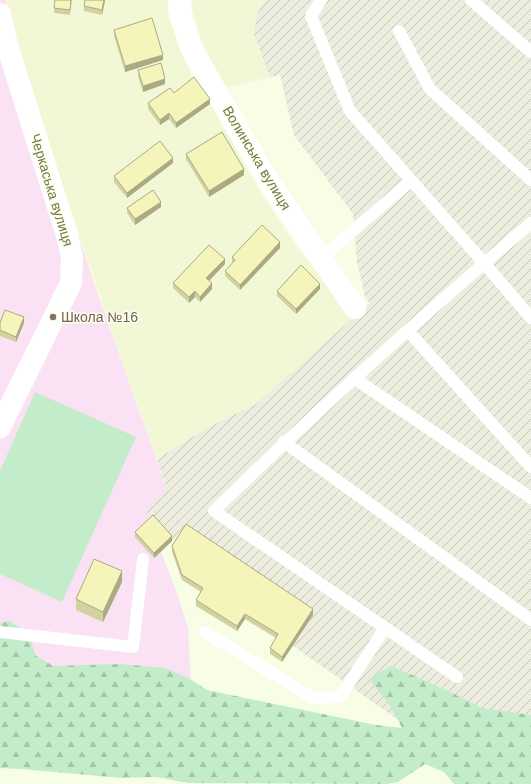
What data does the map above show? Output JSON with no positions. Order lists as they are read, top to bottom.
{
  "streets": {
    "street": ["Волинська вулиця", "Черкаська вулиця"]
  },
  "places": ["Школа №16"]
}
